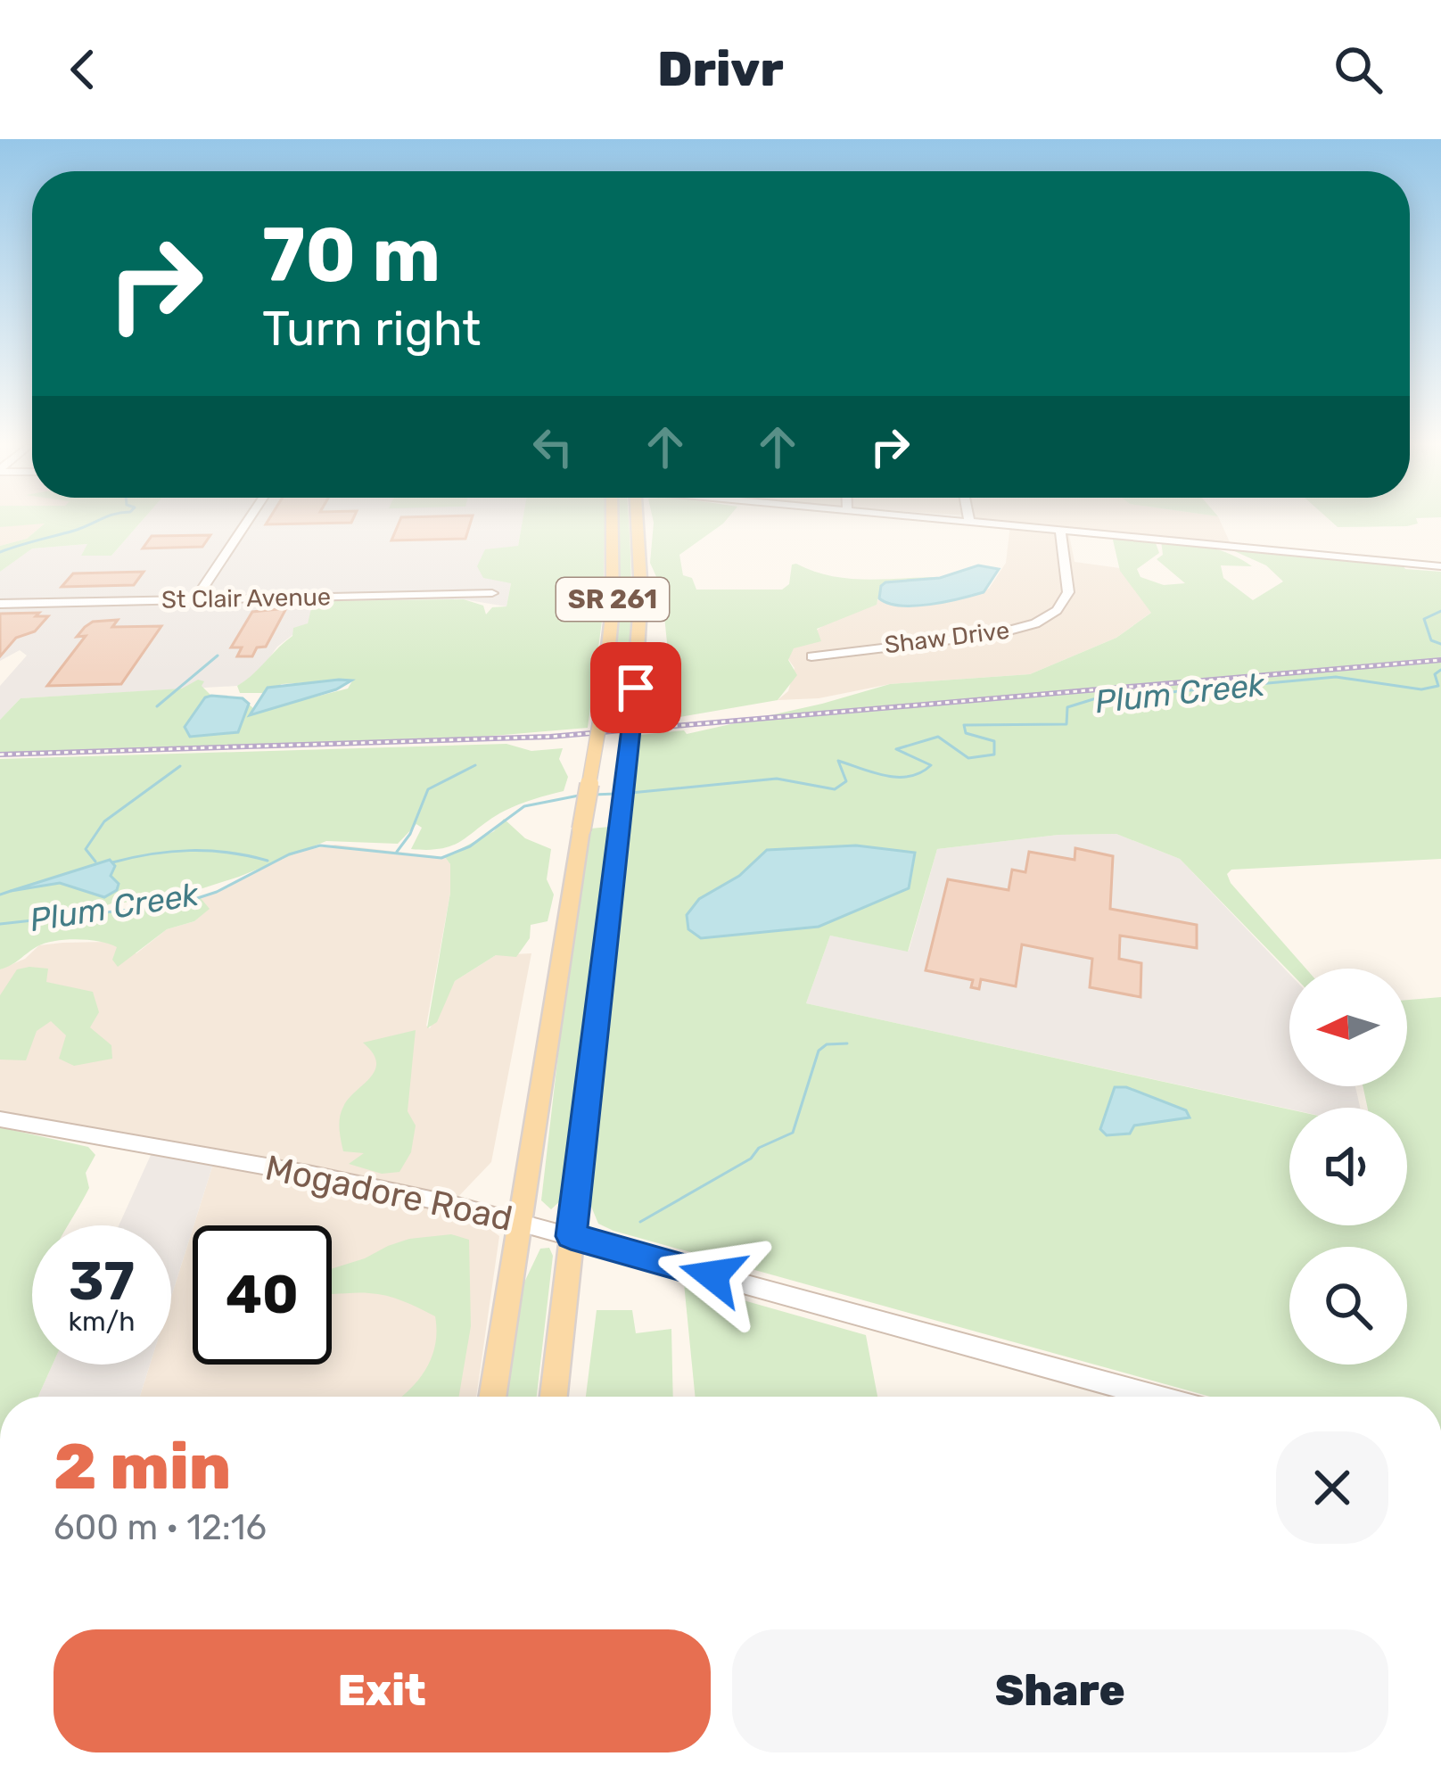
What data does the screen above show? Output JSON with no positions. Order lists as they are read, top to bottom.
{
  "streets": {
    "main road": ["SR 261"],
    "street": ["St Clair Avenue", "Shaw Drive", "Mogadore Road"]
  },
  "crossings": [
    ["SR 261", "Mogadore Road"]
  ],
  "water": ["Plum Creek"],
  "north": "left",
  "page": {
    "header": "Drivr",
    "turn": ["70 m", "Turn right"],
    "speed": "37 km/h",
    "limit": "40",
    "heading": ["2 min", "600 m · 12:16"],
    "buttons": ["Exit", "Share"]
  }
}
